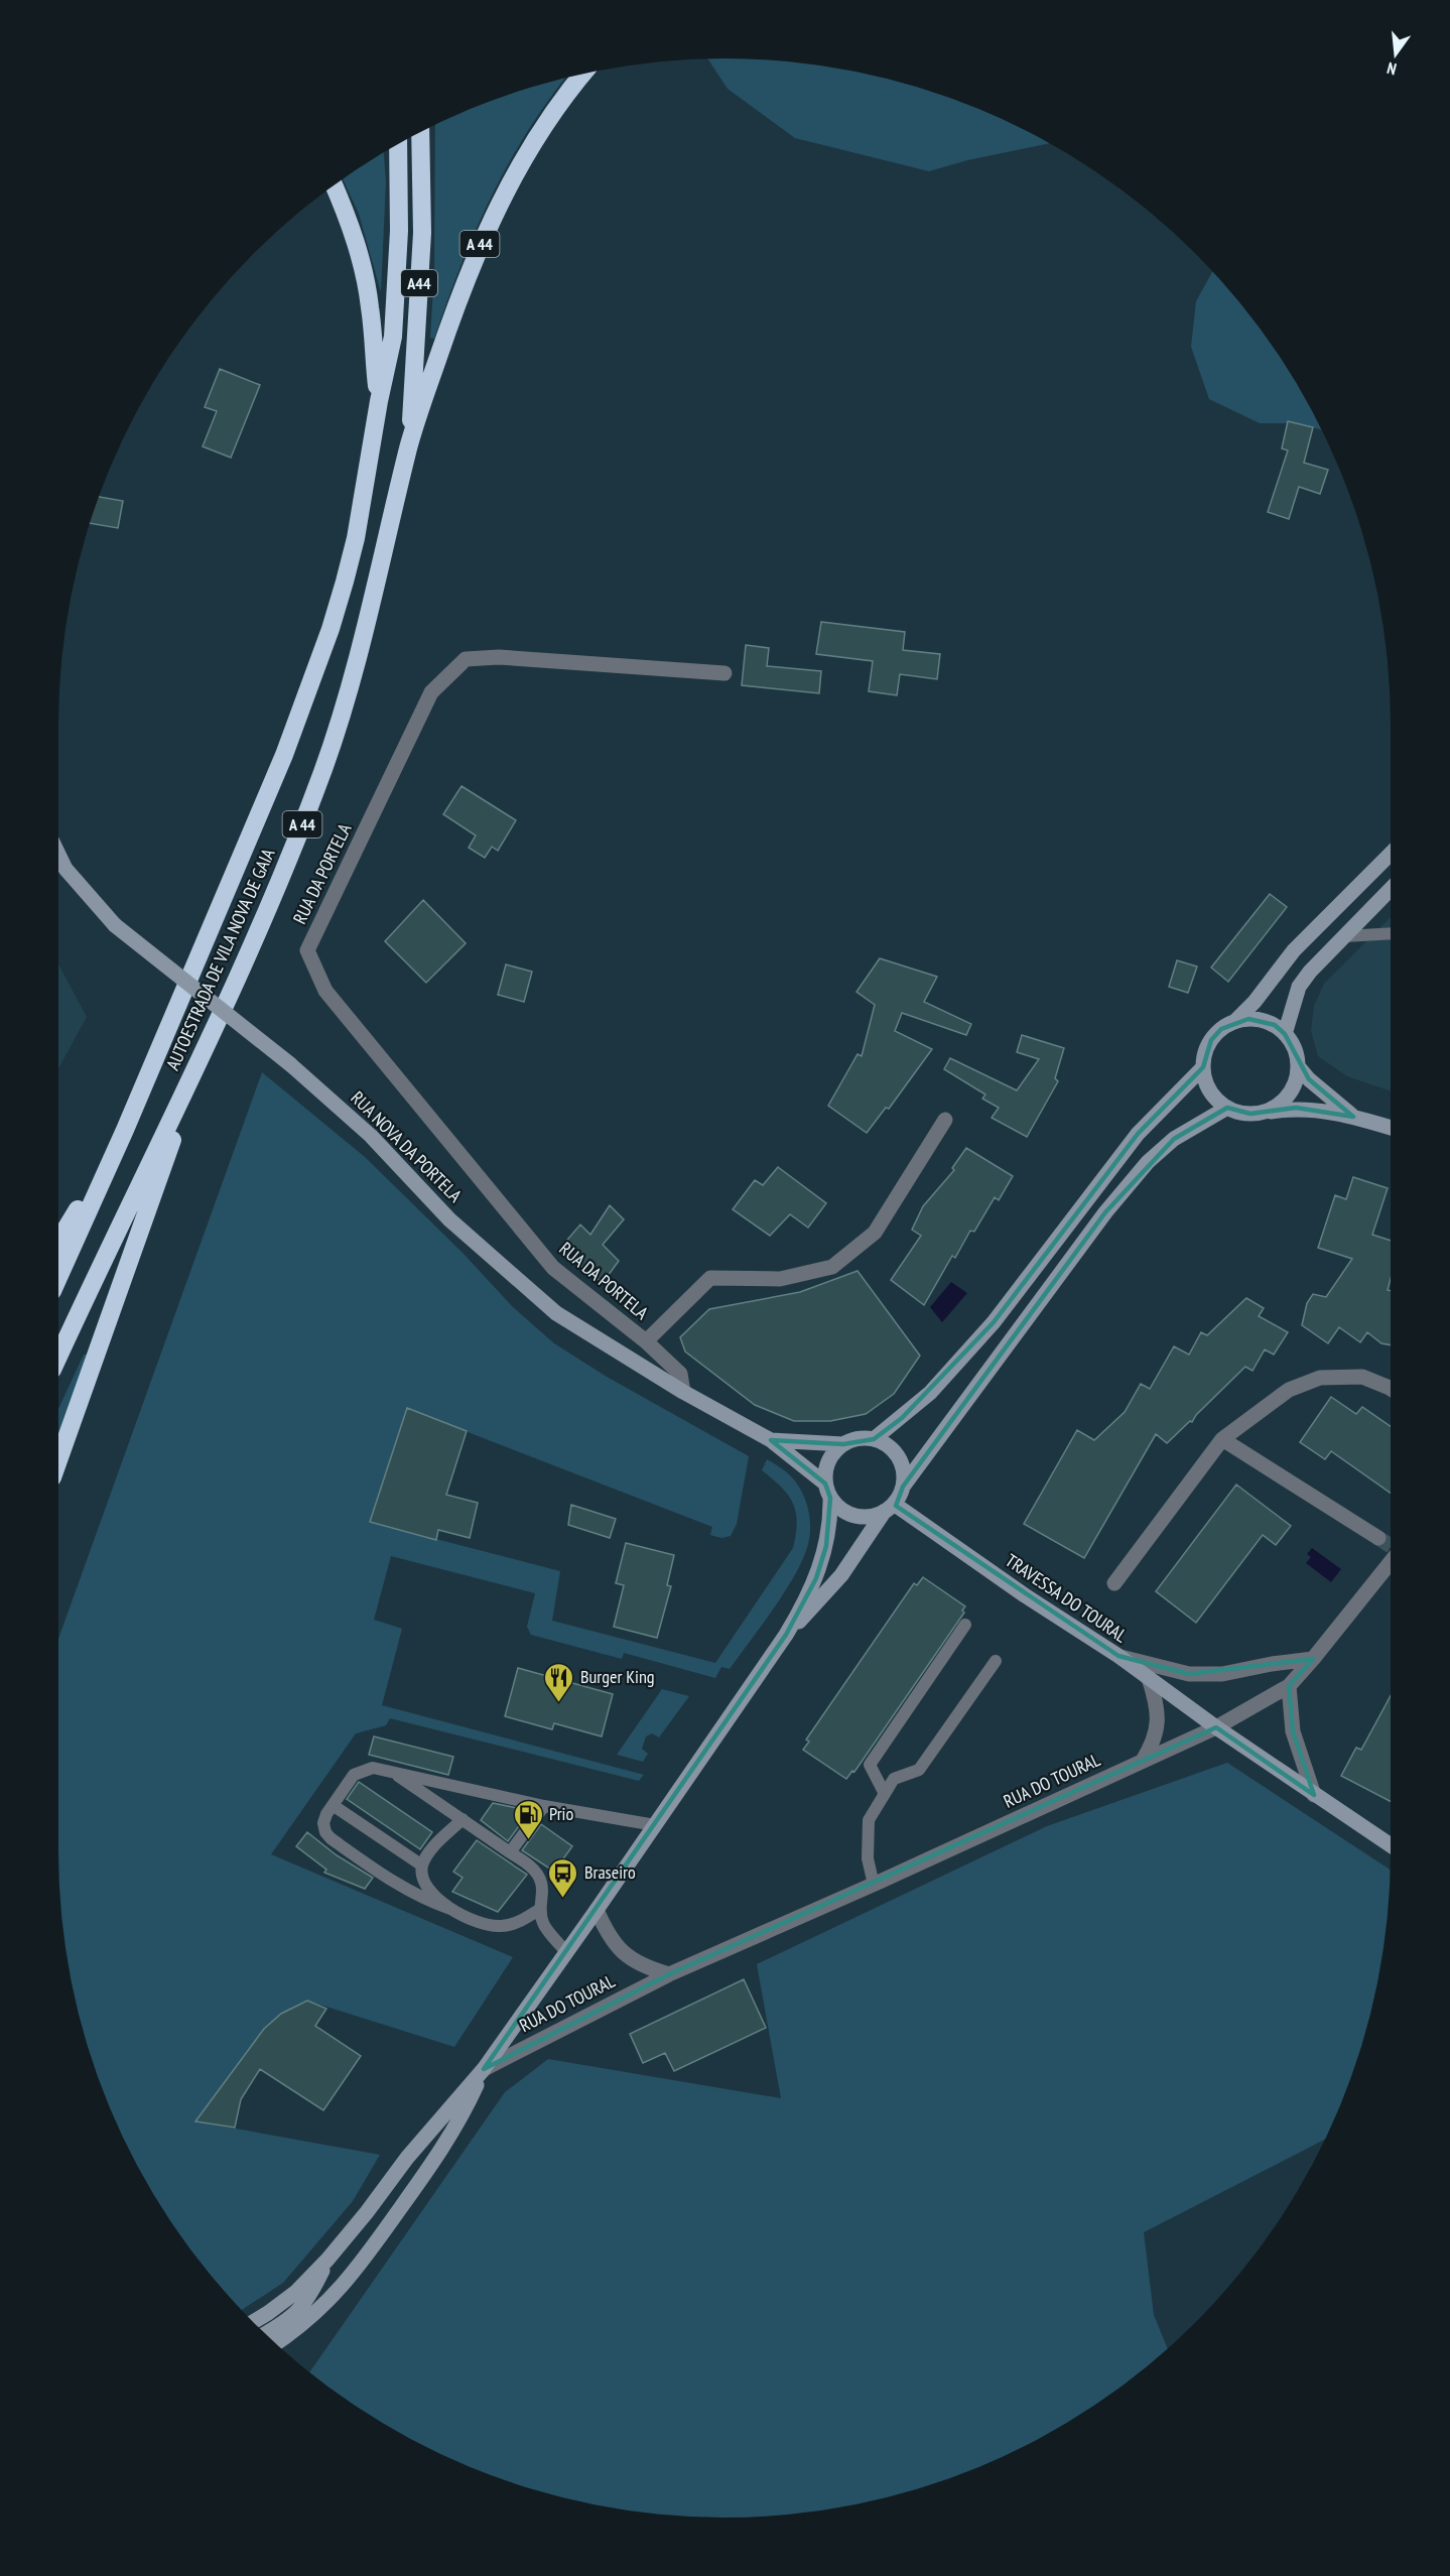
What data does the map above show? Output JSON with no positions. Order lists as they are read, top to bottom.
{
  "streets": {
    "highway": ["A 44", "A44", "AUTOESTRADA DE VILA NOVA DE GAIA"],
    "main road": ["RUA NOVA DA PORTELA", "TRAVESSA DO TOURAL"],
    "street": ["RUA DA PORTELA", "RUA DO TOURAL"]
  },
  "crossings": [
    ["A 44", "A44"],
    ["A 44", "AUTOESTRADA DE VILA NOVA DE GAIA"],
    ["A44", "AUTOESTRADA DE VILA NOVA DE GAIA"],
    ["RUA DA PORTELA", "RUA NOVA DA PORTELA"],
    ["RUA NOVA DA PORTELA", "TRAVESSA DO TOURAL"],
    ["TRAVESSA DO TOURAL", "RUA DO TOURAL"]
  ],
  "places": {
    "restaurant": ["Burger King"],
    "fuel station": ["Prio"],
    "bus stop": ["Braseiro"]
  },
  "north": "bottom"
}
